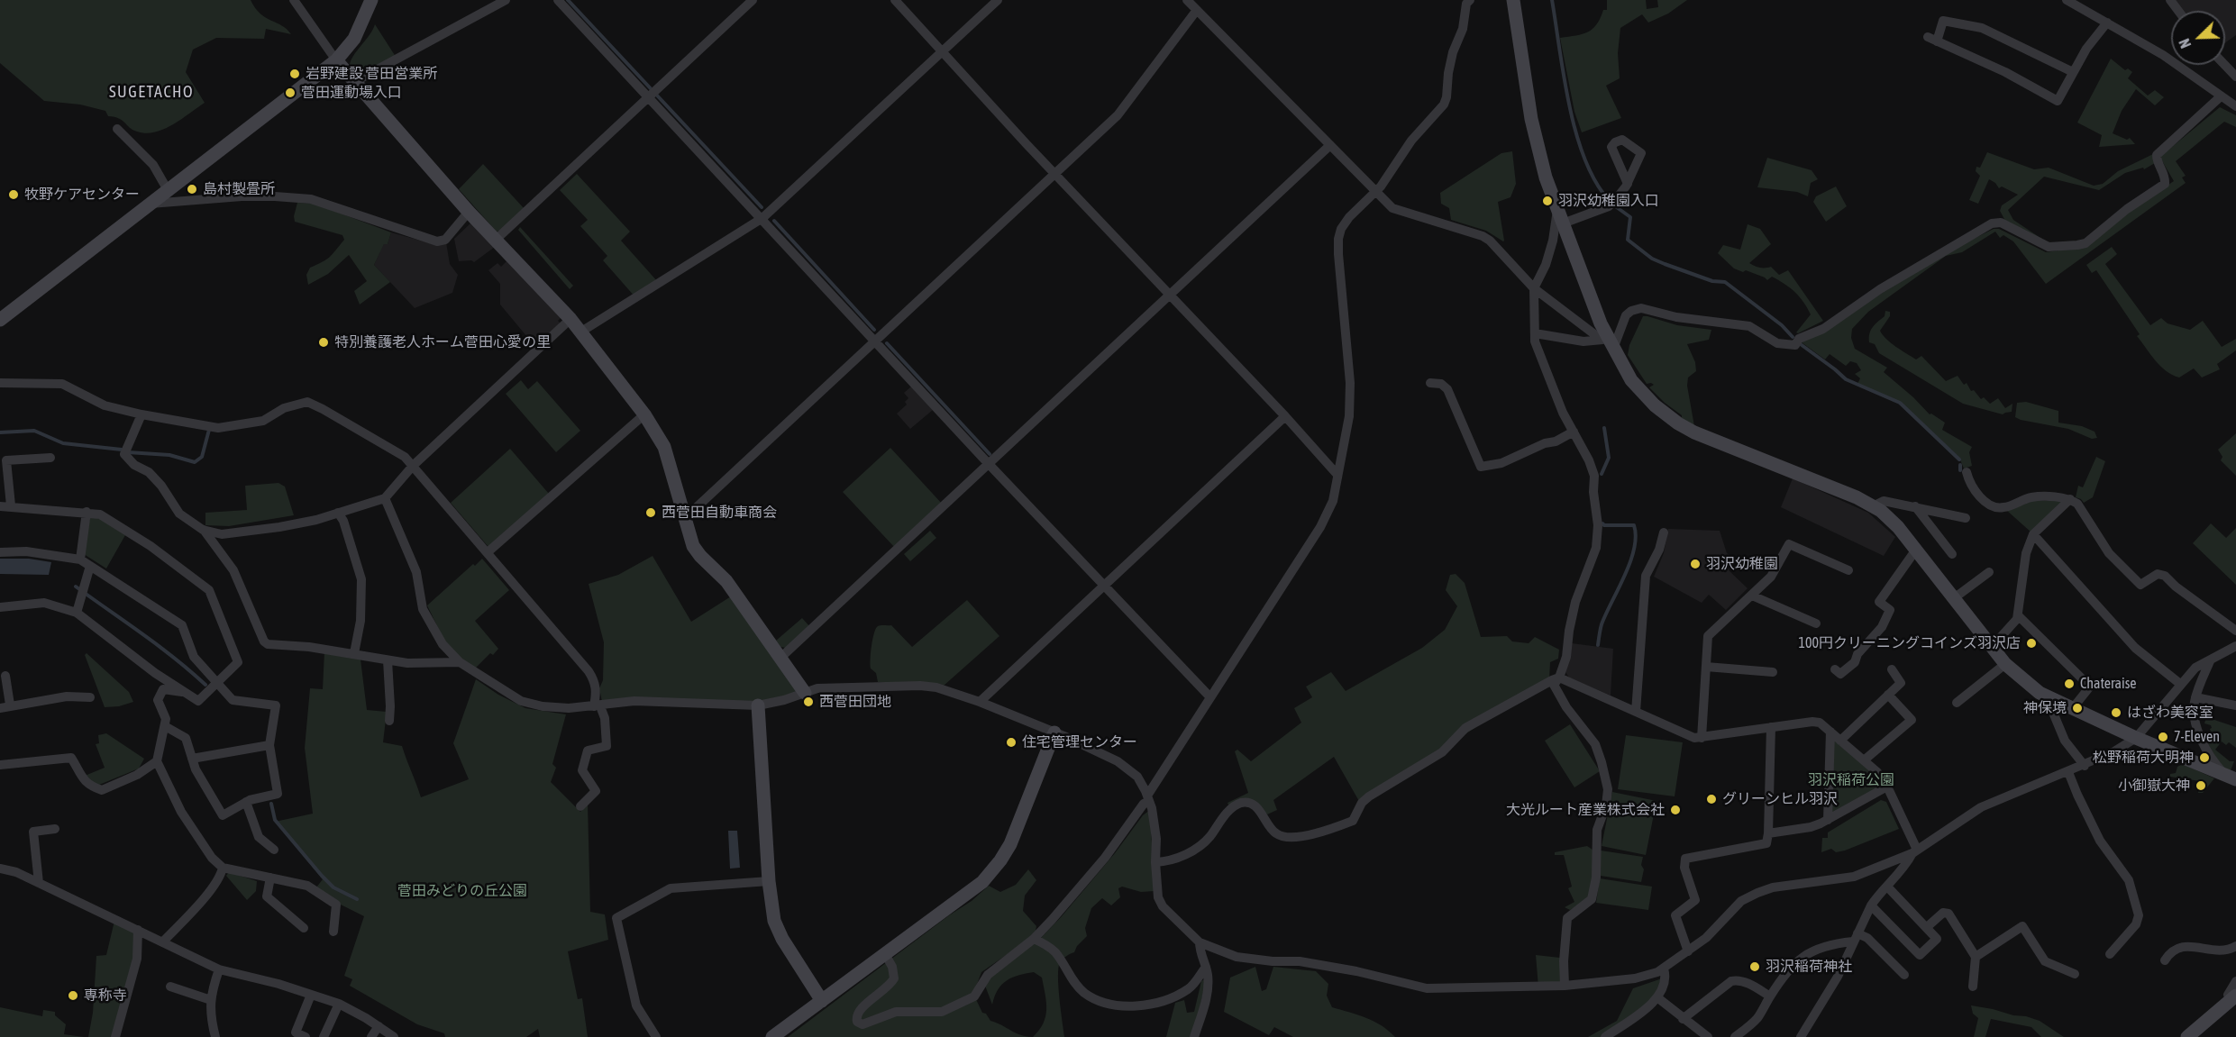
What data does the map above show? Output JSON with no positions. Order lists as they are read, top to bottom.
{
  "districts": ["SUGETACHO"],
  "parks": ["羽沢稲荷公園", "菅田みどりの丘公園"],
  "places": [
    "岩野建設 菅田営業所",
    "菅田運動場入口",
    "島村製畳所",
    "牧野ケアセンター",
    "羽沢幼稚園入口",
    "特別養護老人ホーム菅田心愛の里",
    "西菅田自動車商会",
    "羽沢幼稚園",
    "100円クリーニングコインズ羽沢店",
    "Chateraise",
    "西菅田団地",
    "神保境",
    "はざわ美容室",
    "7-Eleven",
    "住宅管理センター",
    "松野稲荷大明神",
    "小御嶽大神",
    "グリーンヒル羽沢",
    "大光ルート産業株式会社",
    "羽沢稲荷神社",
    "専称寺"
  ],
  "north": "bottom left"
}
